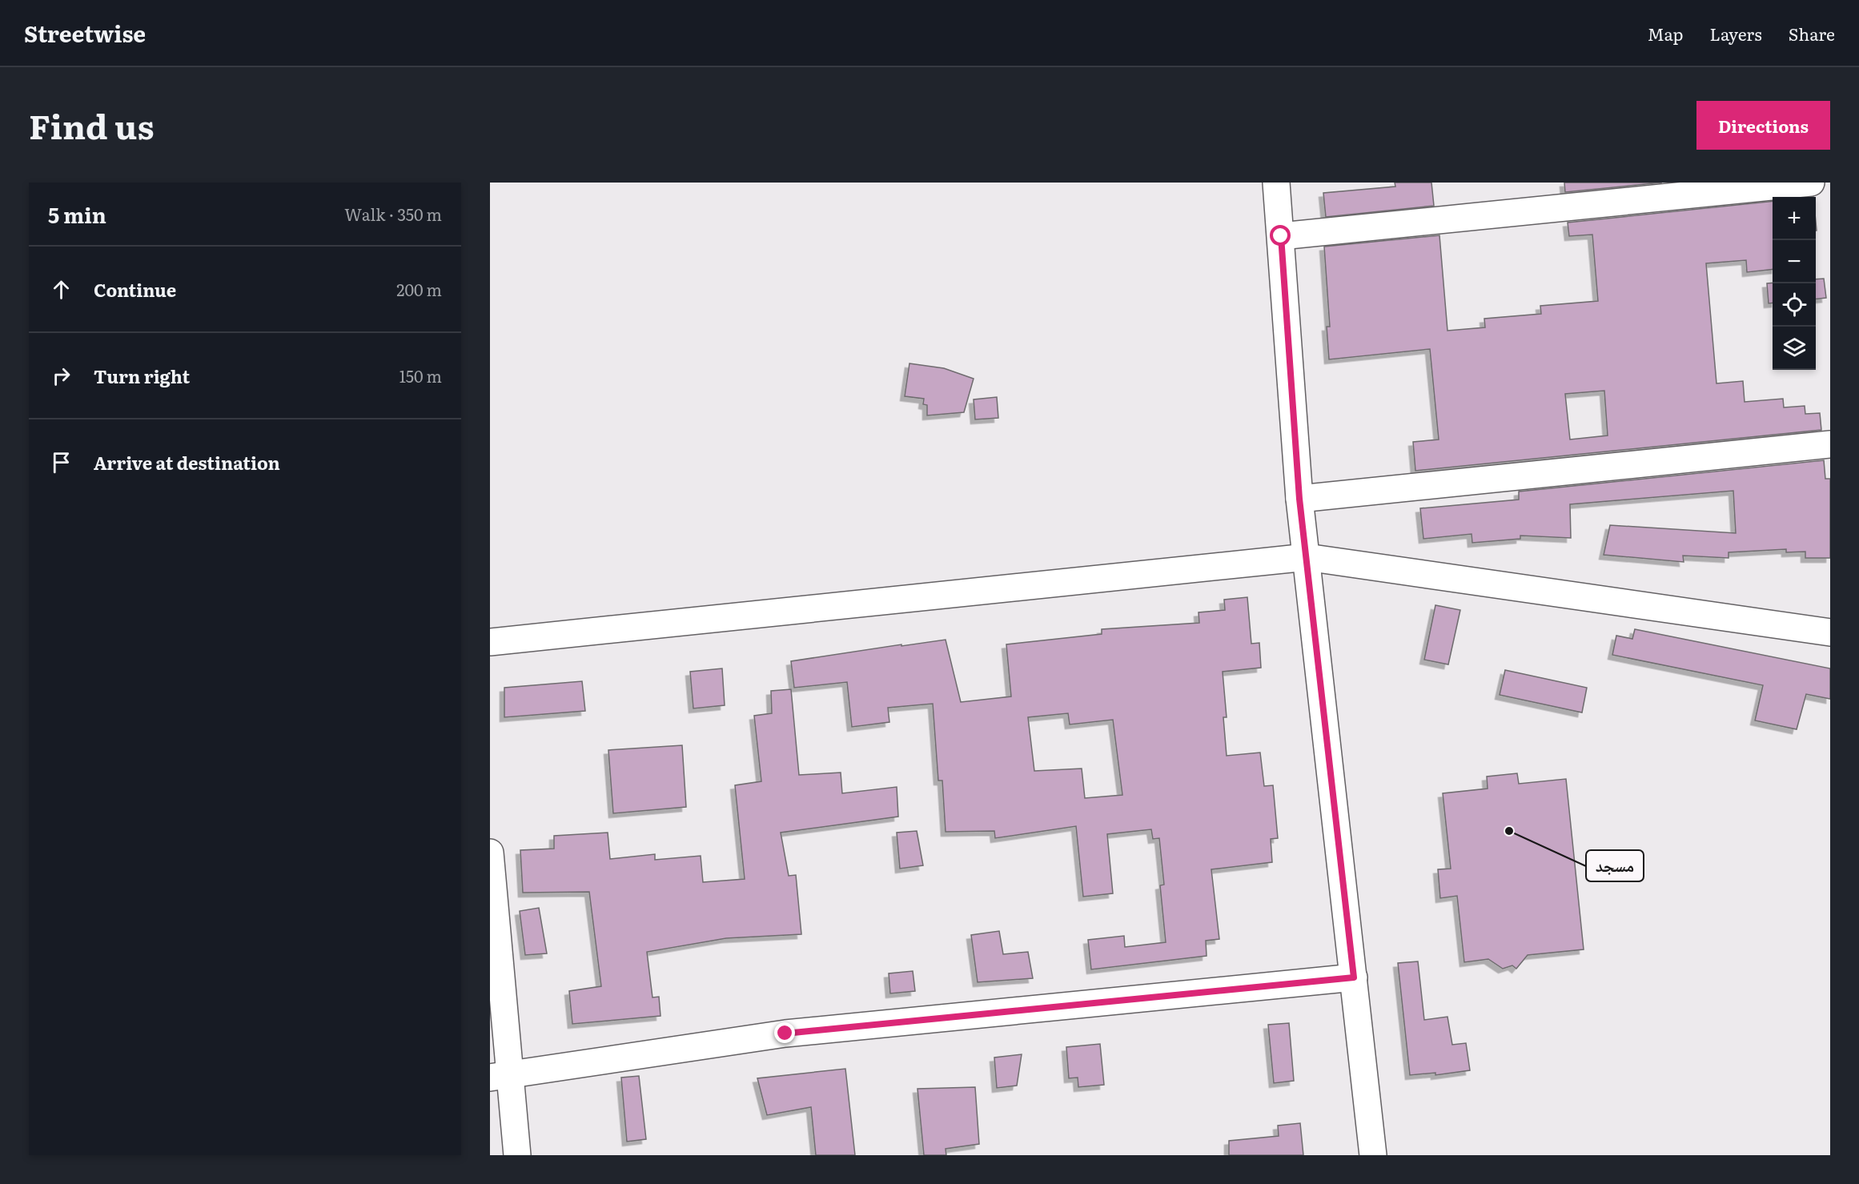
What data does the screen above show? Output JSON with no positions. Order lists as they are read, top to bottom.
{
  "places": ["مسجد"],
  "page": {
    "header": "Streetwise",
    "nav": ["Map", "Layers", "Share"],
    "title": "Find us",
    "buttons": "Directions",
    "heading": ["5 min", "Walk · 350 m"],
    "map_buttons": ["+", "−"],
    "list": [
      ["Continue", "200 m"],
      ["Turn right", "150 m"],
      "Arrive at destination"
    ]
  }
}
